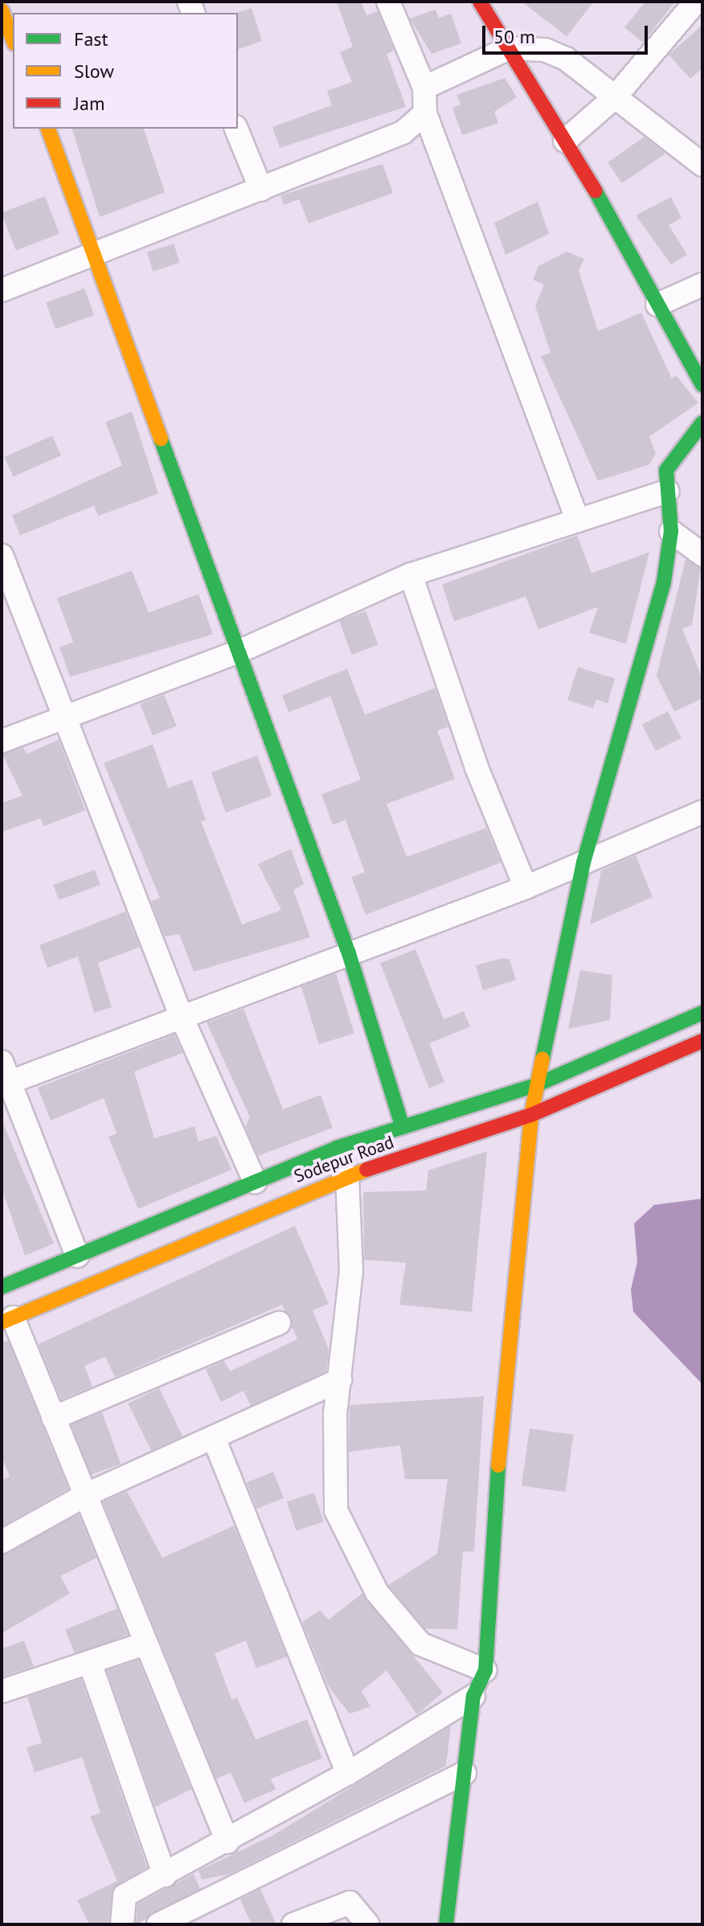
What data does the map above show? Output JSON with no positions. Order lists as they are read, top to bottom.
{
  "streets": {
    "street": ["Sodepur Road"]
  },
  "legend": ["Fast", "Slow", "Jam"],
  "scale_bar": "50 m"
}
